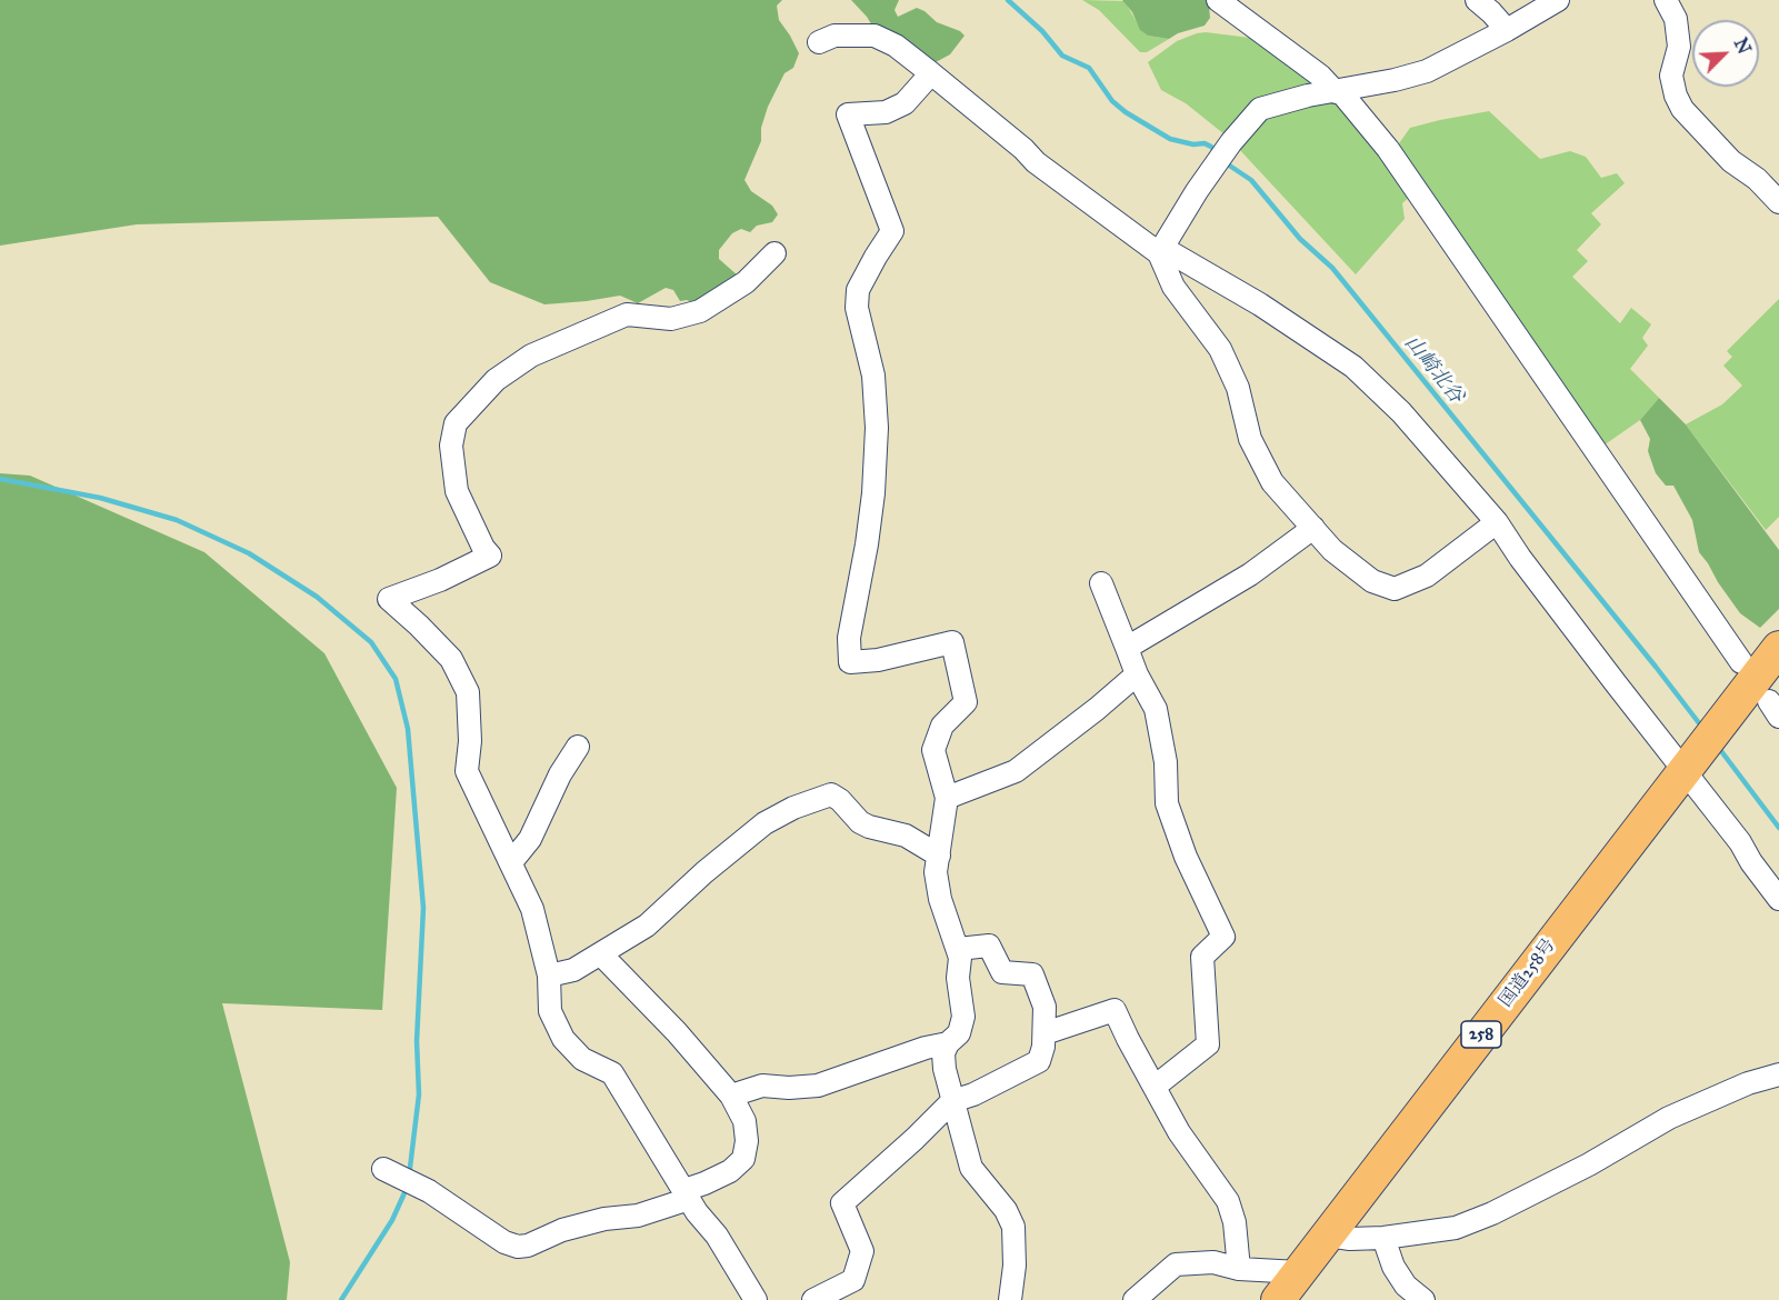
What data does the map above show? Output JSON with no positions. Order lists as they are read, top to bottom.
{
  "streets": {
    "highway": ["国道258号", "258"]
  },
  "water": ["山崎北谷"],
  "north": "top right"
}
